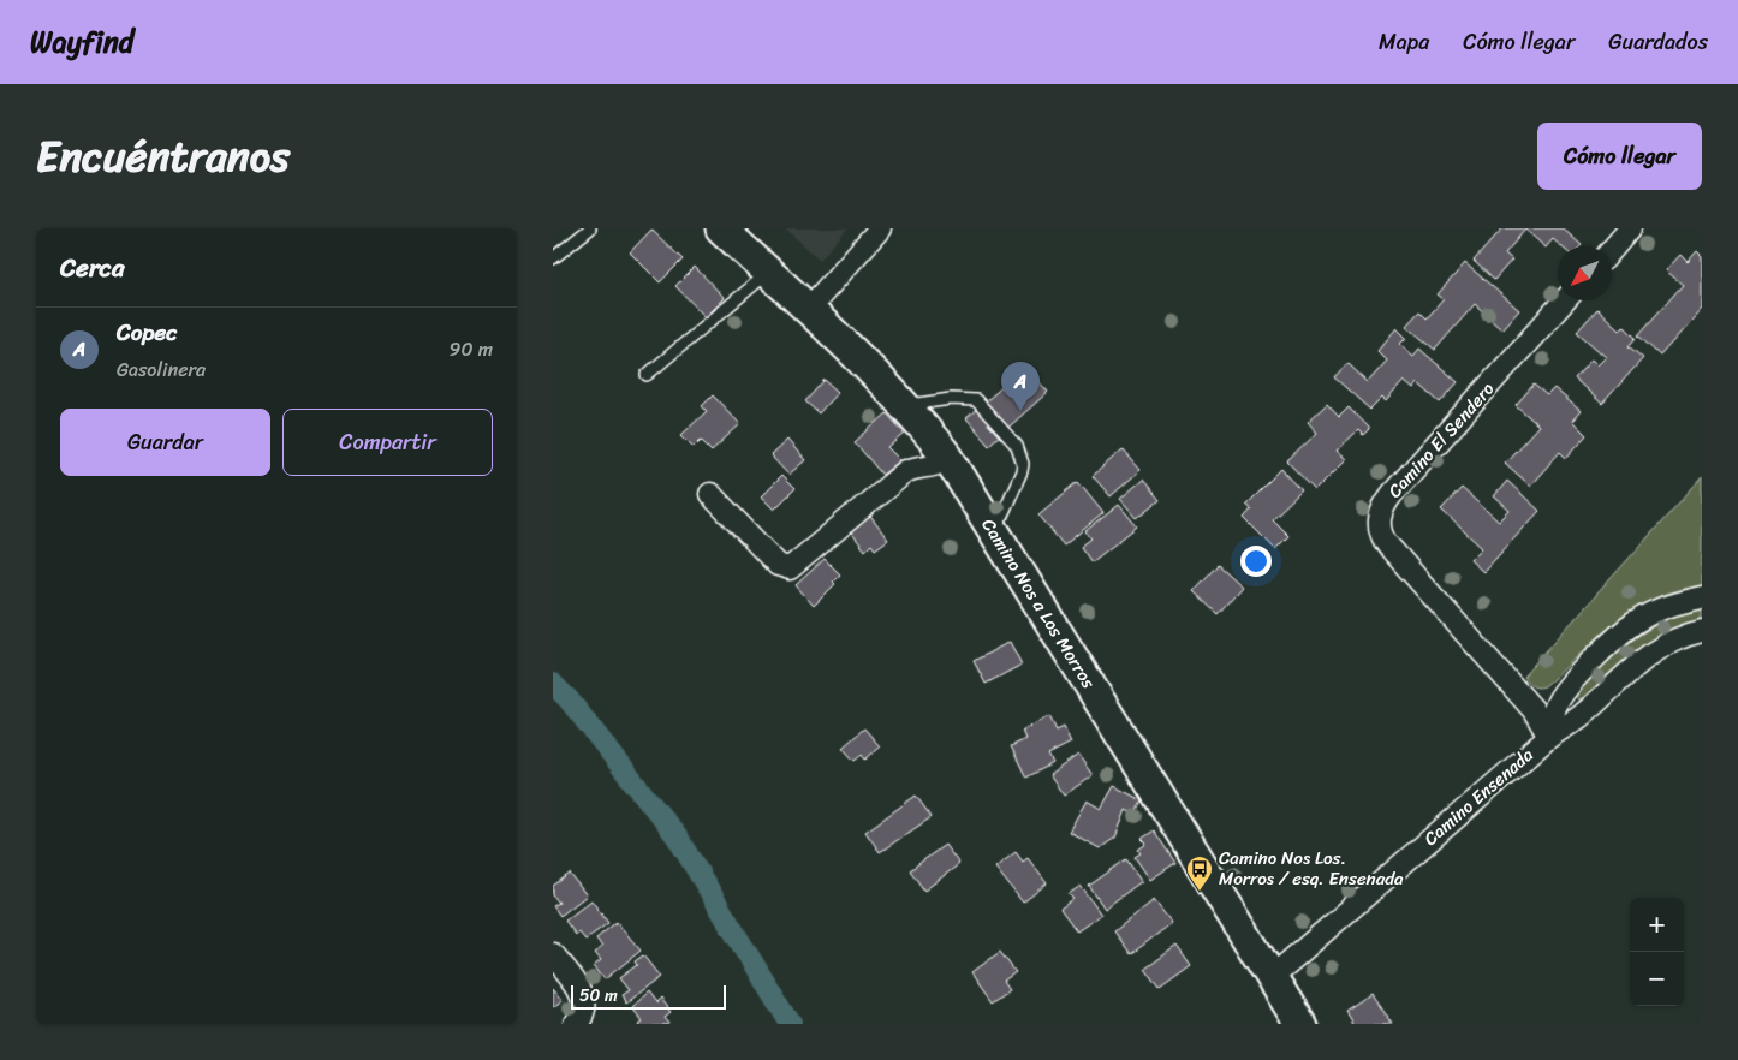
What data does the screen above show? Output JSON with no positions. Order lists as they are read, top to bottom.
{
  "streets": {
    "main road": ["Camino Nos a Los Morros"],
    "street": ["Camino El Sendero", "Camino Ensenada"]
  },
  "crossings": [
    ["Camino El Sendero", "Camino Ensenada"],
    ["Camino Nos a Los Morros", "Camino Ensenada"]
  ],
  "places": {
    "bus stop": ["Camino Nos Los. Morros / esq. Ensenada"]
  },
  "scale_bar": "50 m",
  "north": "bottom left",
  "page": {
    "header": "Wayfind",
    "nav": ["Mapa", "Cómo llegar", "Guardados"],
    "title": "Encuéntranos",
    "buttons": [
      "Cómo llegar",
      ["Guardar", "Compartir"]
    ],
    "heading": "Cerca",
    "list": [
      {
        "mark": "A",
        "name": "Copec",
        "note": "Gasolinera",
        "value": "90 m"
      }
    ],
    "pins": "A",
    "map_buttons": ["+", "−"],
    "scale": "50 m"
  }
}
